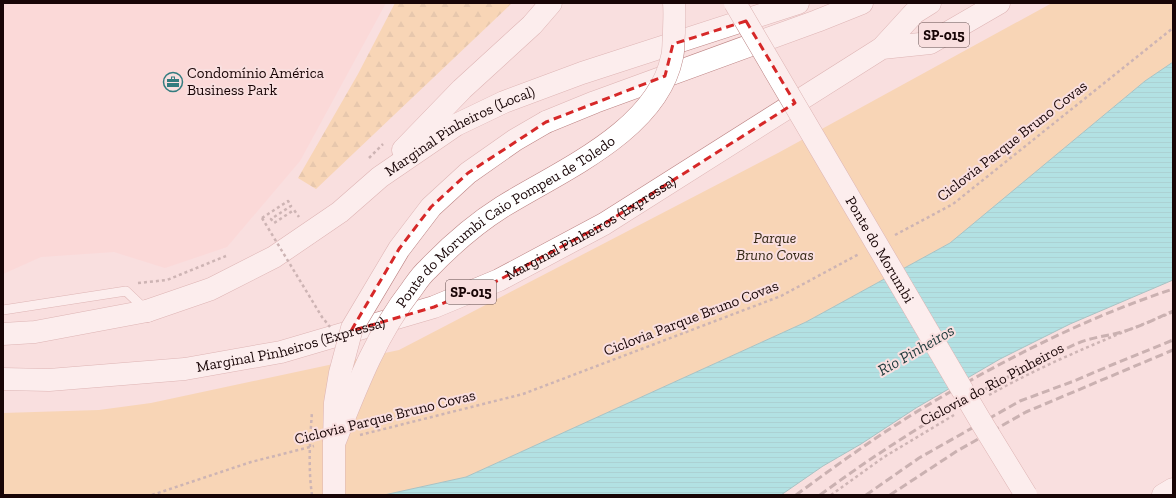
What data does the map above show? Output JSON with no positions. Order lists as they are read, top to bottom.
{
  "streets": {
    "main road": [
      "SP-015",
      "Marginal Pinheiros (Local)",
      "Ponte do Morumbi Caio Pompeu de Toledo",
      "Marginal Pinheiros (Expressa)",
      "Ponte do Morumbi"
    ],
    "path": ["Ciclovia Parque Bruno Covas", "Ciclovia do Rio Pinheiros"]
  },
  "crossings": [
    ["Ciclovia Parque Bruno Covas", "Ponte do Morumbi Caio Pompeu de Toledo"]
  ],
  "water": ["Rio Pinheiros"],
  "parks": ["Parque Bruno Covas"],
  "places": {
    "office": ["Condomínio América Business Park"]
  }
}
